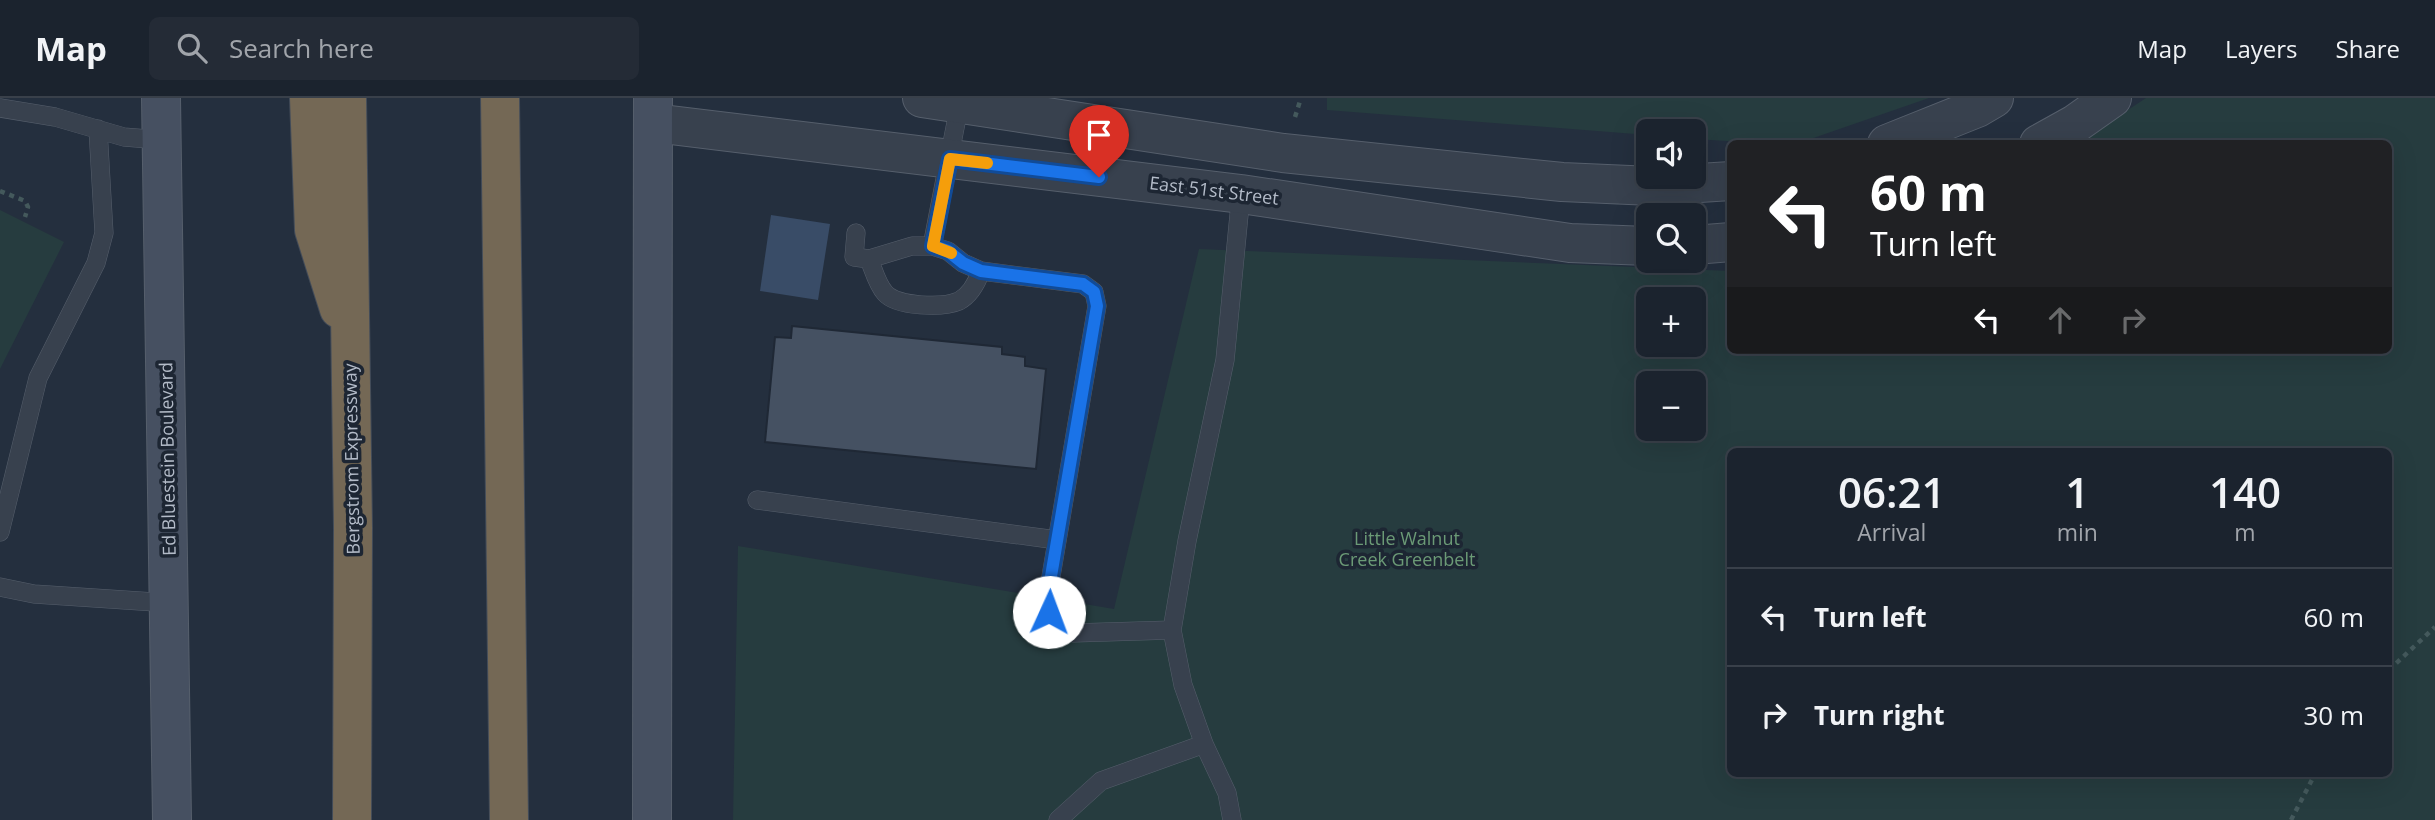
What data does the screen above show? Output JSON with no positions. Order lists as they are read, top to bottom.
{
  "streets": {
    "highway": ["Bergstrom Expressway"],
    "main road": ["Ed Bluestein Boulevard"],
    "street": ["East 51st Street"]
  },
  "parks": ["Little Walnut Creek Greenbelt"],
  "page": {
    "header": "Map",
    "search": "Search here",
    "nav": ["Map", "Layers", "Share"],
    "map_buttons": ["+", "−"],
    "turn": ["60 m", "Turn left"],
    "eta": [
      "06:21",
      "Arrival",
      "1",
      "min",
      "140",
      "m"
    ],
    "list": [
      {
        "name": "Turn left",
        "value": "60 m"
      },
      {
        "name": "Turn right",
        "value": "30 m"
      }
    ]
  }
}
